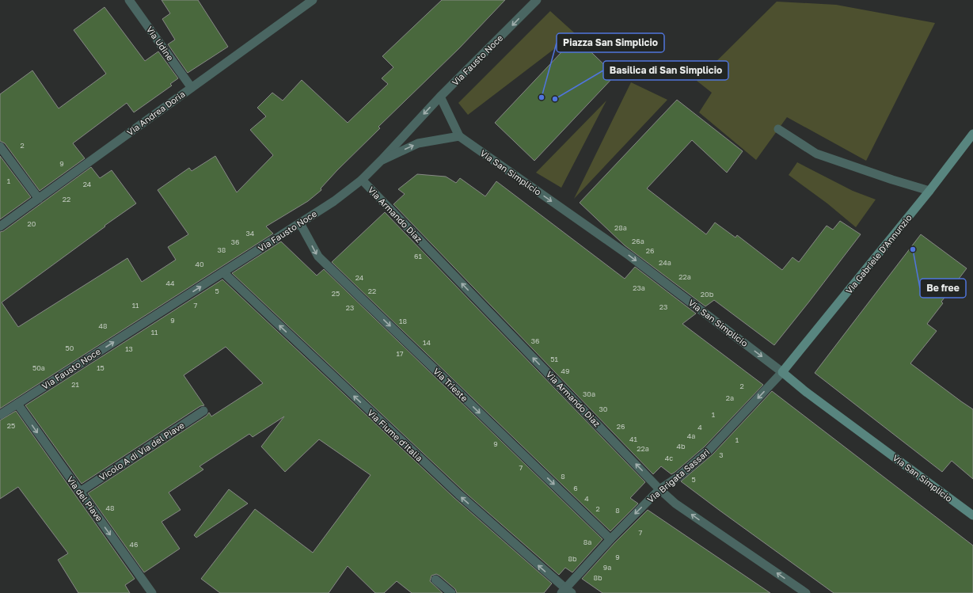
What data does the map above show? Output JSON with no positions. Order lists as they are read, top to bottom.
{
  "streets": {
    "main road": ["Via San Simplicio", "Via Gabriele D'Annunzio"],
    "street": [
      "Via Udine",
      "Via Fausto Noce",
      "Via Andrea Doria",
      "Via Armando Diaz",
      "Via Trieste",
      "Via Fiume d'Italia",
      "Vicolo A di Via del Piave",
      "Via Brigata Sassari",
      "Via del Piave"
    ]
  },
  "crossings": [
    ["Via Udine", "Via Andrea Doria"],
    ["Via Fausto Noce", "Via San Simplicio"],
    ["Via Fausto Noce", "Via Armando Diaz"],
    ["Via Fausto Noce", "Via Trieste"],
    ["Via Fausto Noce", "Via Fiume d'Italia"],
    ["Via Fausto Noce", "Via del Piave"],
    ["Via San Simplicio", "Via Gabriele D'Annunzio"],
    ["Via San Simplicio", "Via Brigata Sassari"],
    ["Via Armando Diaz", "Via Brigata Sassari"],
    ["Via Gabriele D'Annunzio", "Via Brigata Sassari"],
    ["Via Trieste", "Via Brigata Sassari"],
    ["Via Fiume d'Italia", "Via Brigata Sassari"],
    ["Vicolo A di Via del Piave", "Via del Piave"]
  ],
  "one_way": [
    "Via San Simplicio",
    "Via Armando Diaz",
    "Via Trieste",
    "Via Fiume d'Italia",
    "Via Brigata Sassari",
    "Via del Piave"
  ],
  "places": ["Piazza San Simplicio", "Basilica di San Simplicio", "Be free"],
  "house_numbers": [
    "2",
    "9",
    "1",
    "24",
    "22",
    "20",
    "28a",
    "34",
    "26a",
    "36",
    "38",
    "26",
    "61",
    "24a",
    "40",
    "22a",
    "24",
    "44",
    "23a",
    "5",
    "22",
    "25",
    "20b",
    "11",
    "7",
    "23",
    "23",
    "9",
    "18",
    "48",
    "11",
    "36",
    "14",
    "50",
    "13",
    "17",
    "51",
    "50a",
    "15",
    "49",
    "21",
    "2",
    "30a",
    "2a",
    "30",
    "1",
    "25",
    "26",
    "4",
    "4a",
    "41",
    "1",
    "9",
    "4b",
    "22a",
    "3",
    "4c",
    "7",
    "8",
    "5",
    "6",
    "4",
    "48",
    "2",
    "8",
    "7",
    "8a",
    "46",
    "9",
    "8b",
    "9a",
    "8b"
  ]
}
